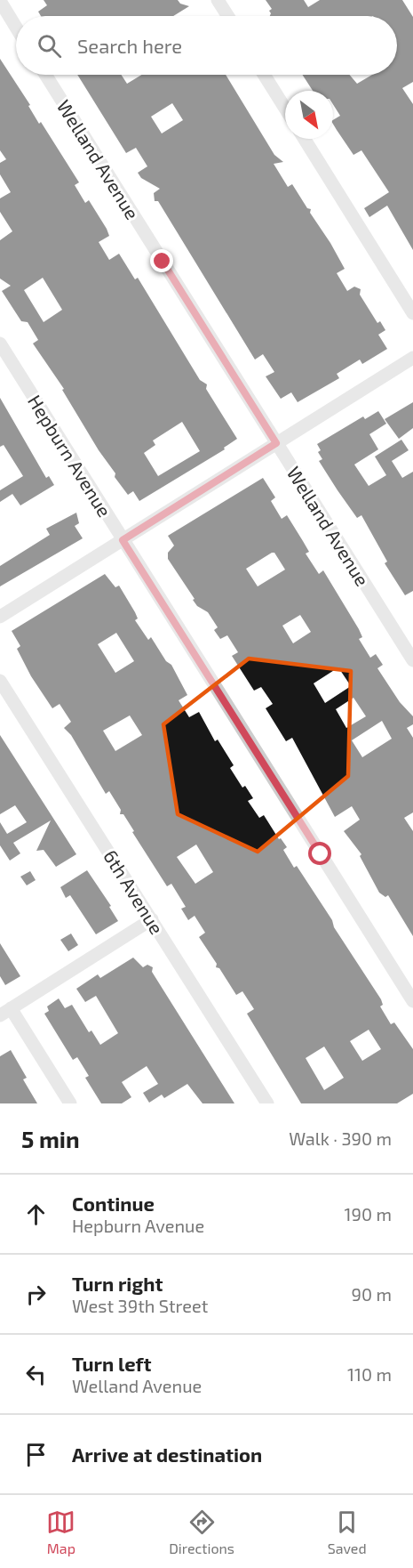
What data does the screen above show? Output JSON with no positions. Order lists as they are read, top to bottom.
{
  "streets": {
    "street": ["Welland Avenue", "Hepburn Avenue", "6th Avenue"]
  },
  "north": "bottom right",
  "page": {
    "search": "Search here",
    "heading": ["5 min", "Walk · 390 m"],
    "list": [
      ["Continue", "Hepburn Avenue", "190 m"],
      ["Turn right", "West 39th Street", "90 m"],
      ["Turn left", "Welland Avenue", "110 m"],
      "Arrive at destination"
    ],
    "nav": ["Map", "Directions", "Saved"]
  }
}
